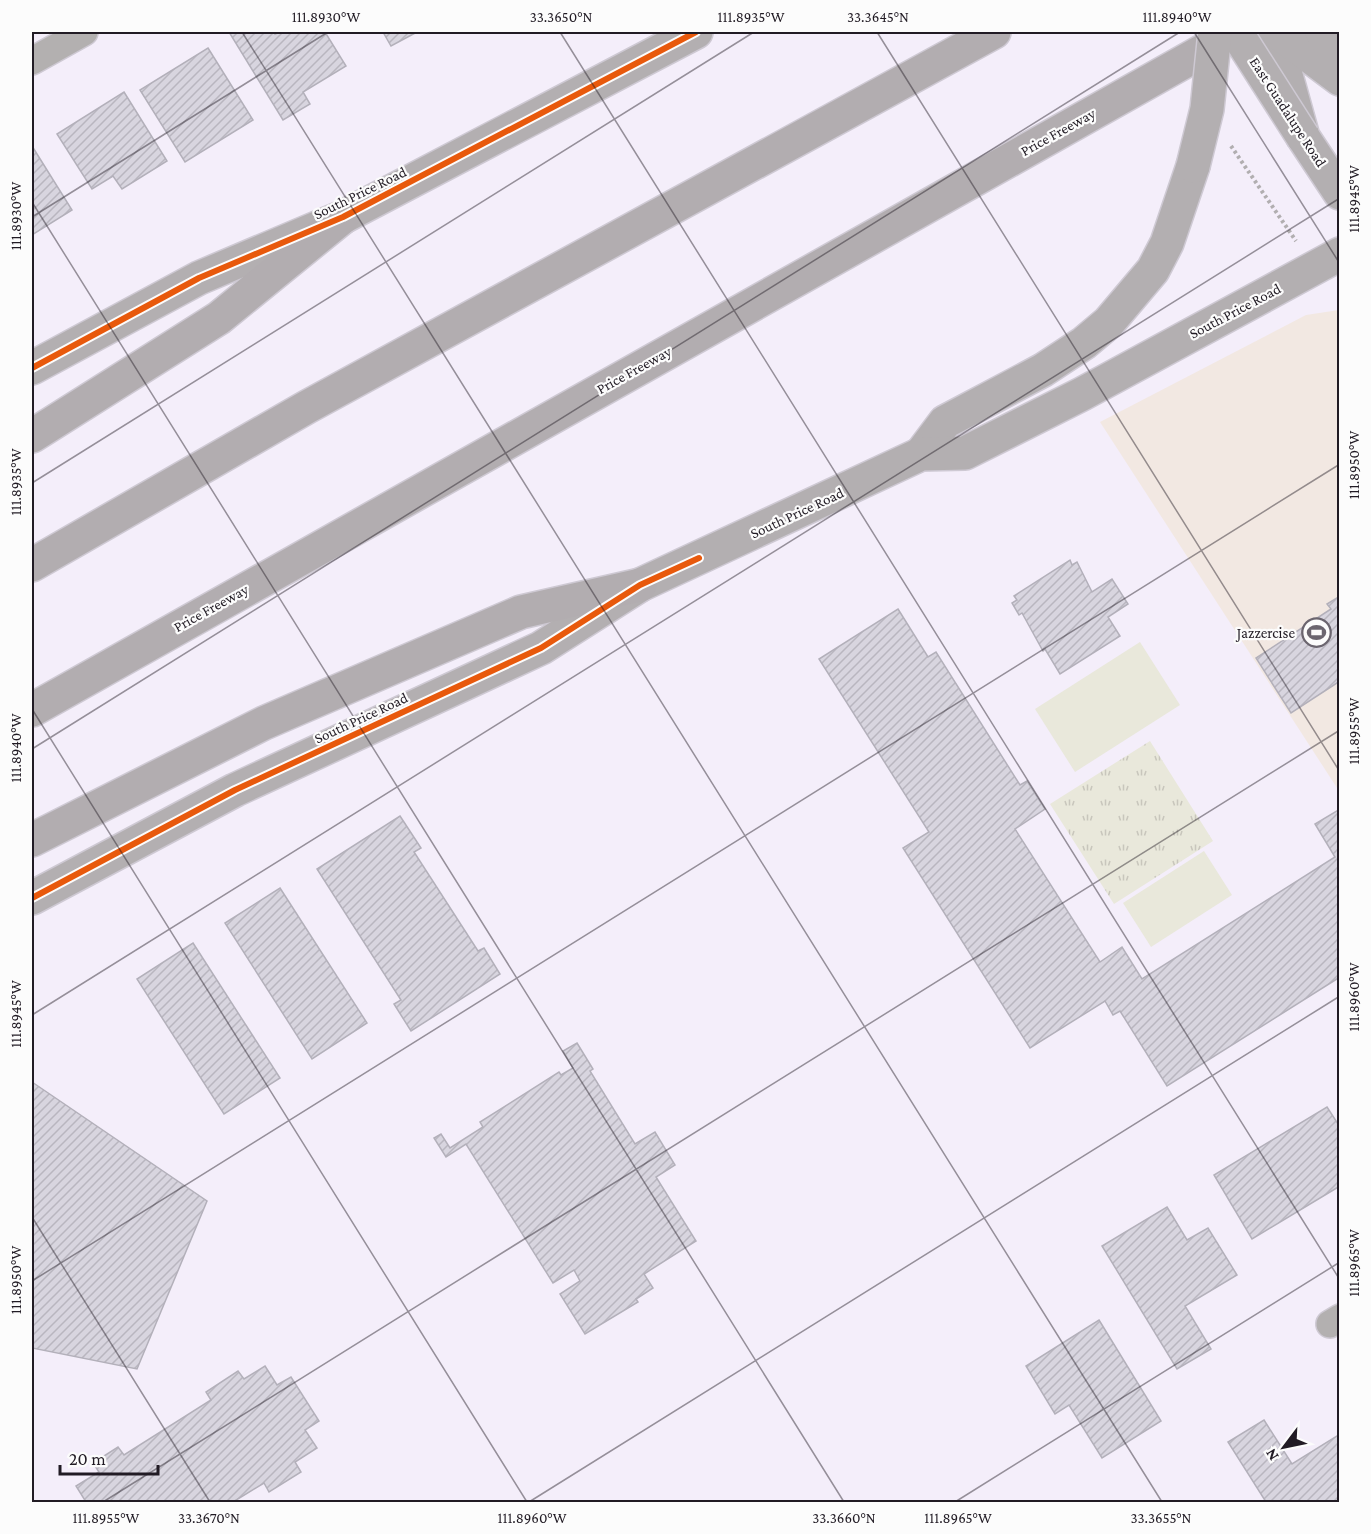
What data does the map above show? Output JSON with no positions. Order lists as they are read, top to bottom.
{
  "streets": {
    "highway": ["Price Freeway"],
    "main road": ["East Guadalupe Road", "South Price Road"]
  },
  "crossings": [
    ["East Guadalupe Road", "Price Freeway"]
  ],
  "places": {
    "sports": ["Jazzercise"]
  },
  "scale_bar": "20 m",
  "north": "bottom left",
  "coordinates": [
    "111.8930°W",
    "33.3650°N",
    "111.8935°W",
    "33.3645°N",
    "111.8940°W",
    "111.8945°W",
    "111.8950°W",
    "111.8955°W",
    "111.8960°W",
    "111.8965°W",
    "33.3670°N",
    "33.3660°N",
    "33.3655°N"
  ]
}
